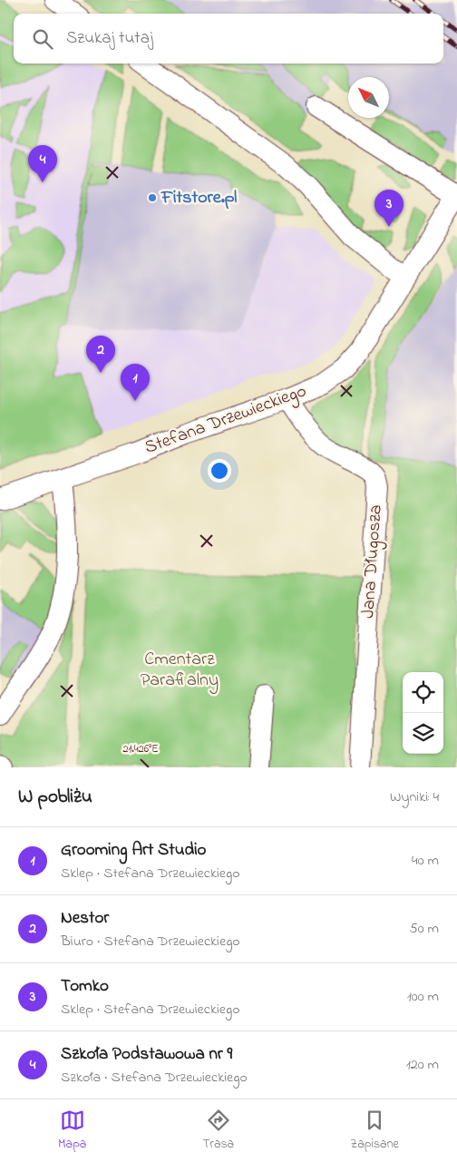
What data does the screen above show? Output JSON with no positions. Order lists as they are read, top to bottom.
{
  "streets": {
    "street": ["Stefana Drzewieckiego", "Jana Długosza"]
  },
  "crossings": [
    ["Stefana Drzewieckiego", "Jana Długosza"]
  ],
  "parks": ["Cmentarz Parafialny"],
  "places": ["Fitstore.pl"],
  "north": "top left",
  "page": {
    "search": "Szukaj tutaj",
    "pins": [
      "4",
      "3",
      "2",
      "1"
    ],
    "heading": ["W pobliżu", "Wyniki: 4"],
    "list": [
      {
        "mark": "1",
        "name": "Grooming Art Studio",
        "note": "Sklep · Stefana Drzewieckiego",
        "value": "40 m"
      },
      {
        "mark": "2",
        "name": "Nestor",
        "note": "Biuro · Stefana Drzewieckiego",
        "value": "50 m"
      },
      {
        "mark": "3",
        "name": "Tomko",
        "note": "Sklep · Stefana Drzewieckiego",
        "value": "100 m"
      },
      {
        "mark": "4",
        "name": "Szkoła Podstawowa nr 9",
        "note": "Szkoła · Stefana Drzewieckiego",
        "value": "120 m"
      }
    ],
    "nav": ["Mapa", "Trasa", "Zapisane"]
  },
  "coordinates": ["21.426°E"]
}
